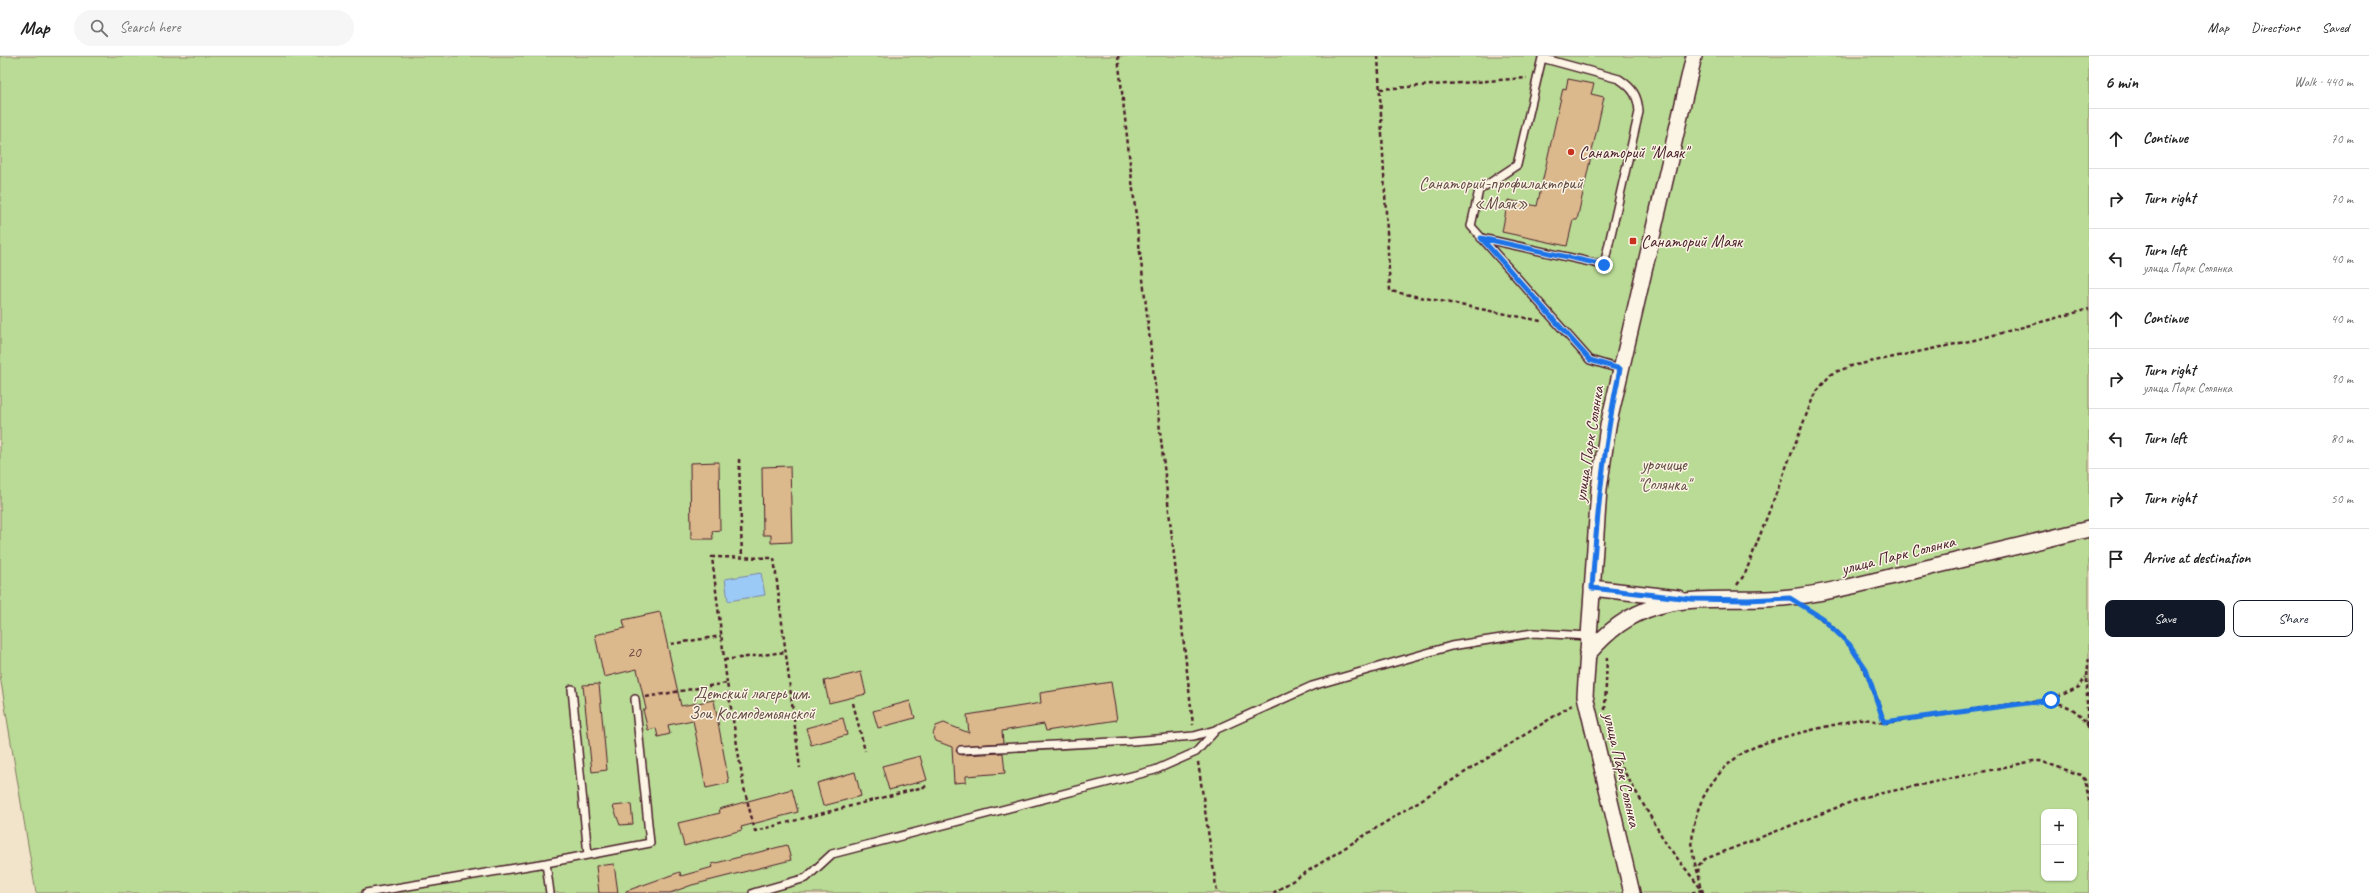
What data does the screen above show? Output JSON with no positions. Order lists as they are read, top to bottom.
{
  "streets": {
    "street": ["улица Парк Солянка"]
  },
  "parks": ["Санаторий-профилакторий «Маяк»", "урочище \"Солянка\"", "Детский лагерь им. Зои Космодемьянской"],
  "places": {
    "other": ["Санаторий \"Маяк\""],
    "transit": ["Санаторий Маяк"]
  },
  "house_numbers": ["20"],
  "page": {
    "header": "Map",
    "search": "Search here",
    "nav": ["Map", "Directions", "Saved"],
    "heading": ["6 min", "Walk · 440 m"],
    "list": [
      ["Continue", "70 m"],
      ["Turn right", "70 m"],
      ["Turn left", "улица Парк Солянка", "40 m"],
      ["Continue", "40 m"],
      ["Turn right", "улица Парк Солянка", "90 m"],
      ["Turn left", "80 m"],
      ["Turn right", "50 m"],
      "Arrive at destination"
    ],
    "buttons": ["Save", "Share"],
    "map_buttons": ["+", "−"]
  }
}
